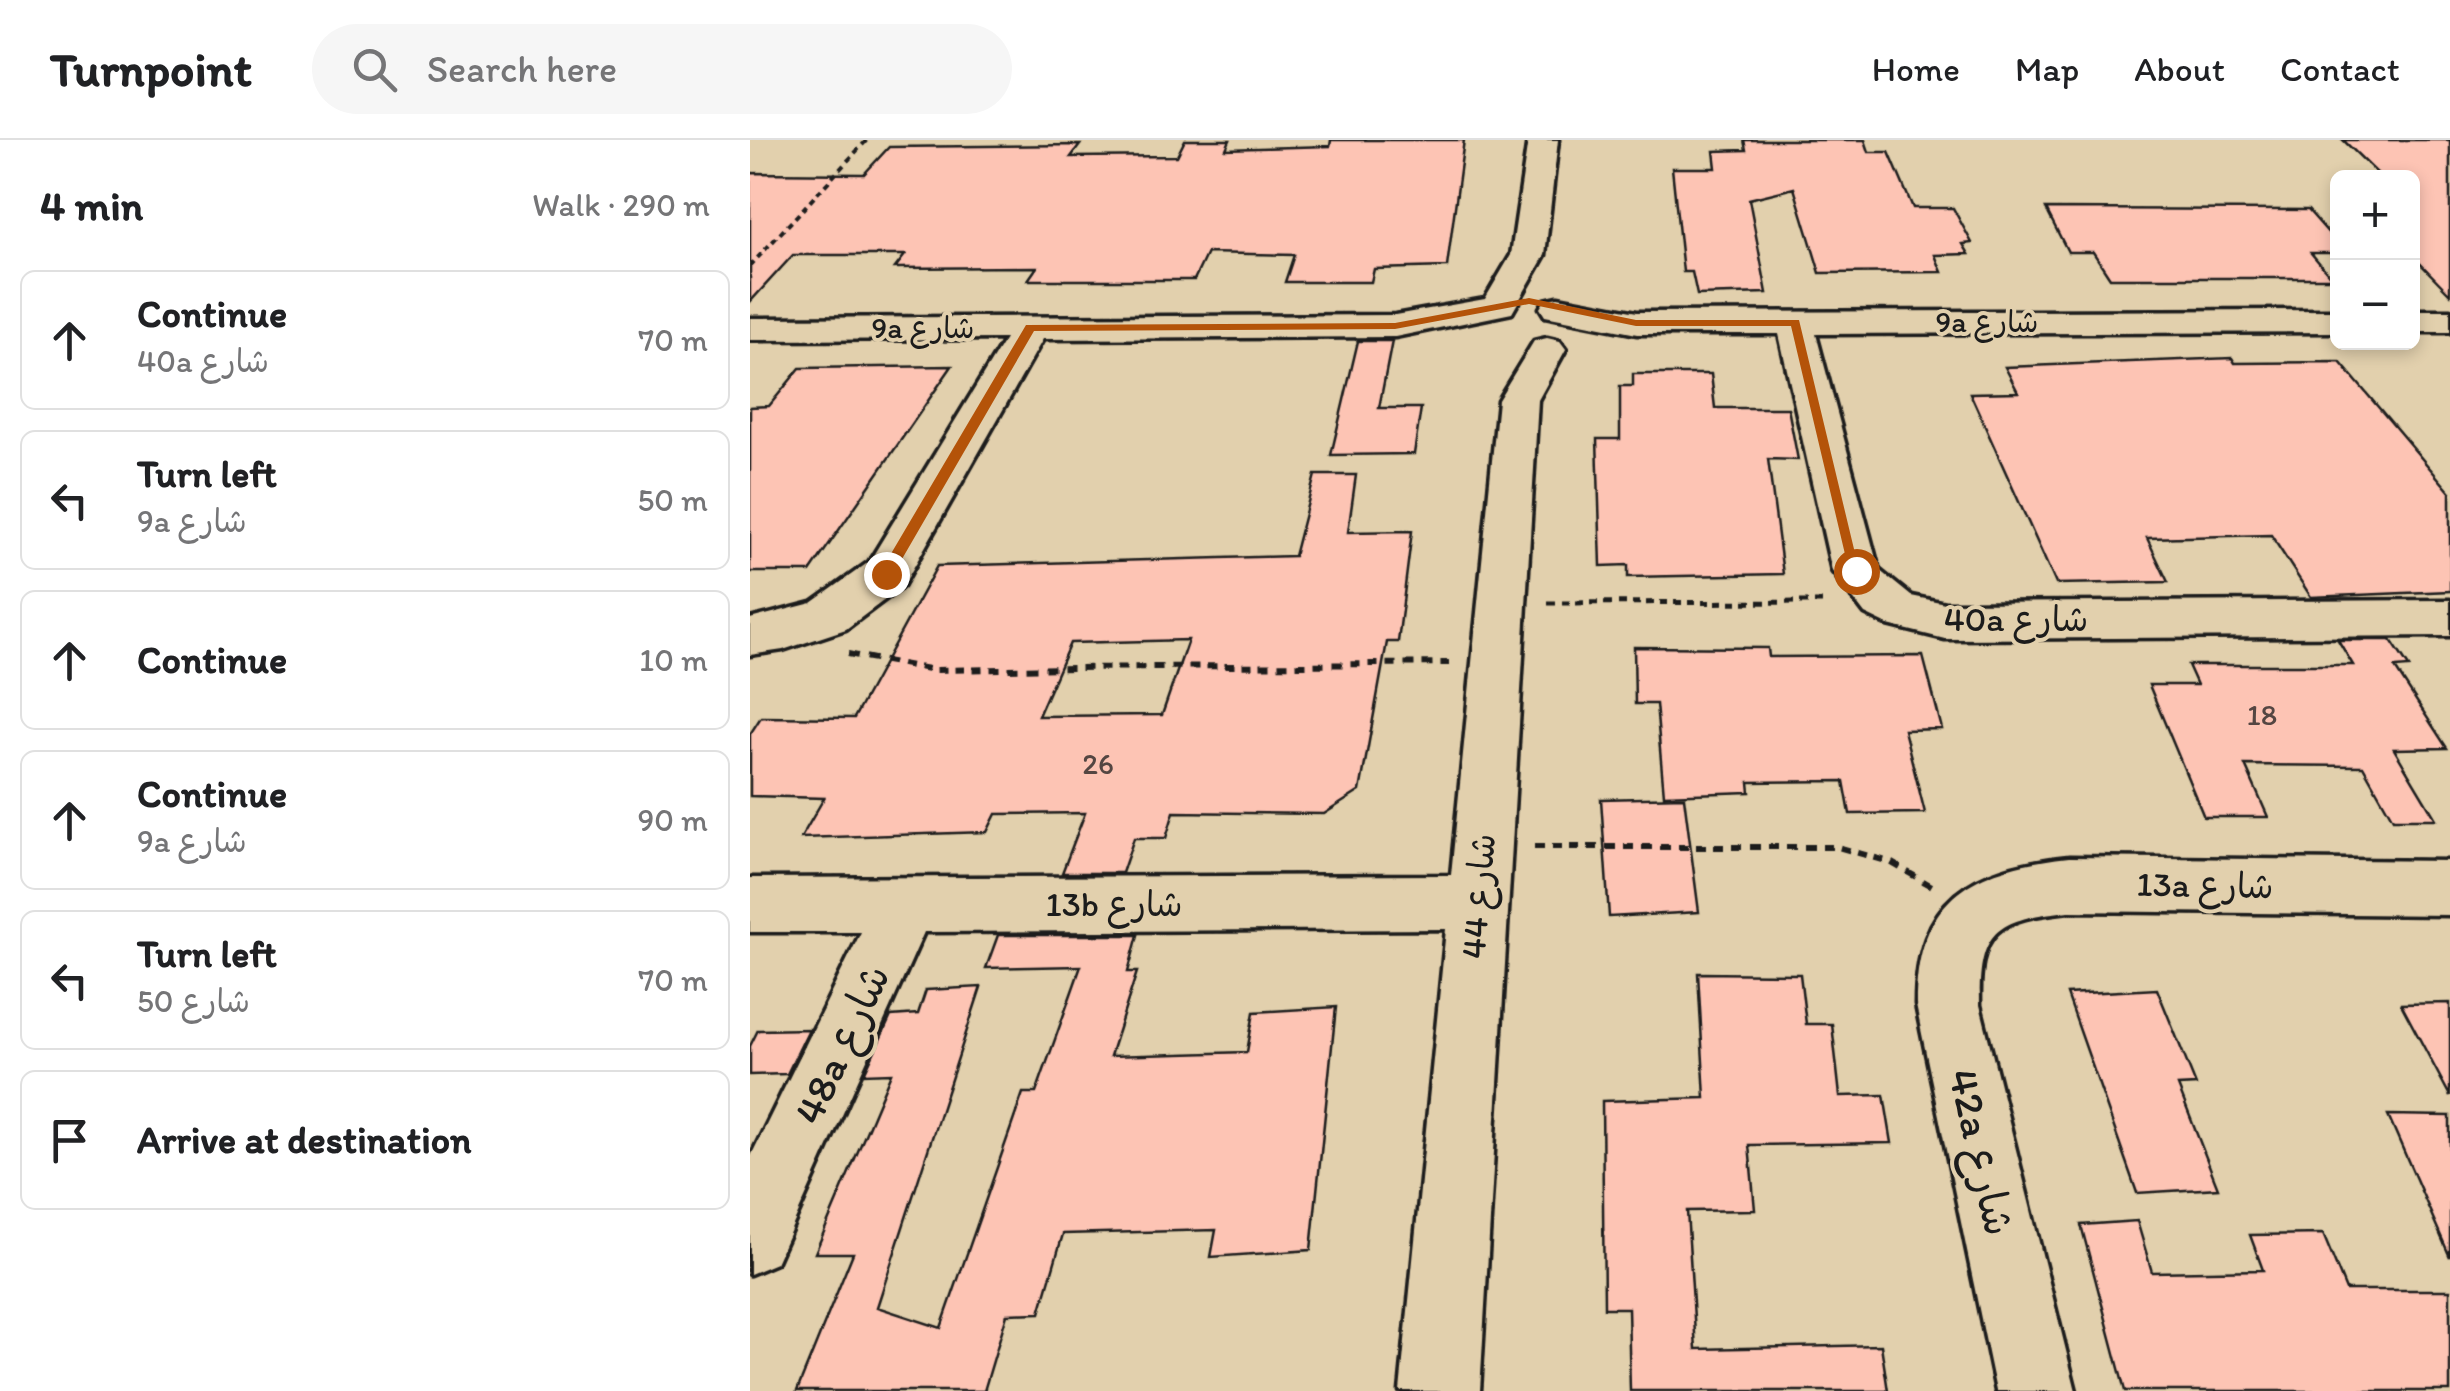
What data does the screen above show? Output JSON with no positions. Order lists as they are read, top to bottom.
{
  "streets": {
    "street": [
      "9a شارع",
      "40a شارع",
      "13a شارع",
      "شارع 44",
      "13b شارع",
      "48a شارع",
      "42a شارع"
    ]
  },
  "crossings": [
    ["9a شارع", "شارع 44"],
    ["13a شارع", "42a شارع"],
    ["شارع 44", "13b شارع"],
    ["13b شارع", "48a شارع"]
  ],
  "house_numbers": ["18", "26"],
  "page": {
    "header": "Turnpoint",
    "search": "Search here",
    "nav": [
      "Home",
      "Map",
      "About",
      "Contact"
    ],
    "heading": ["4 min", "Walk · 290 m"],
    "map_buttons": ["+", "−"],
    "list": [
      ["Continue", "40a شارع", "70 m"],
      ["Turn left", "9a شارع", "50 m"],
      ["Continue", "10 m"],
      ["Continue", "9a شارع", "90 m"],
      ["Turn left", "شارع 50", "70 m"],
      "Arrive at destination"
    ]
  }
}
